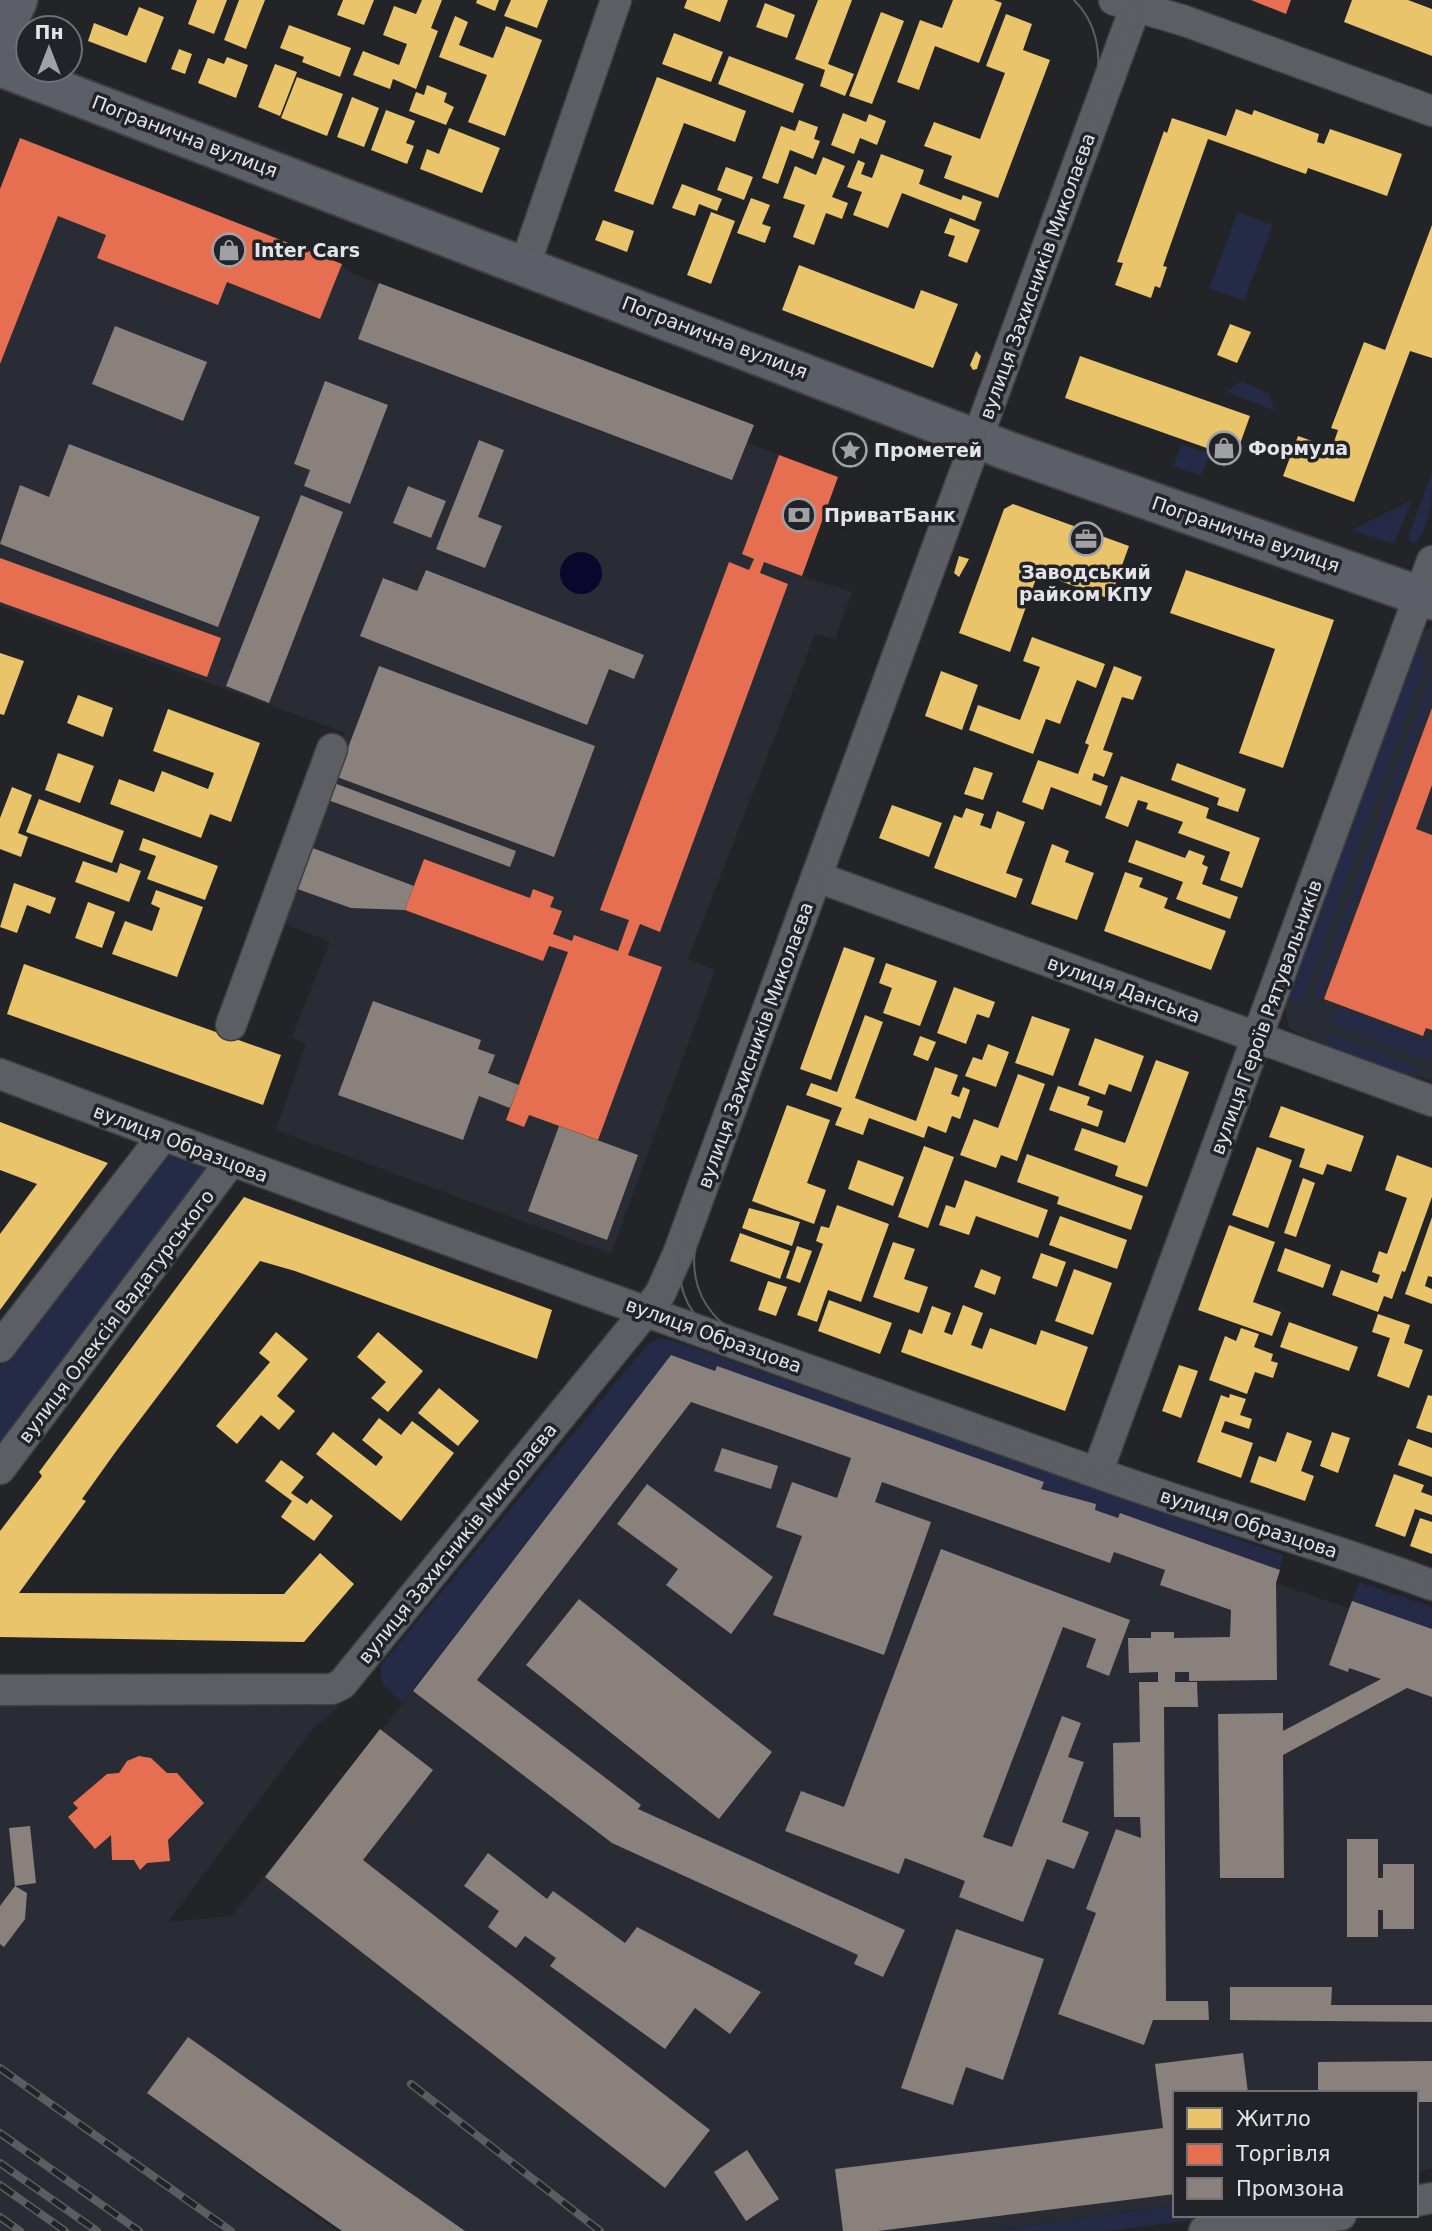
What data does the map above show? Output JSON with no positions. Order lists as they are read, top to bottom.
{
  "streets": {
    "main road": ["Погранична вулиця"],
    "street": [
      "вулиця Захисників Миколаєва",
      "вулиця Данська",
      "вулиця Героїв Рятувальників",
      "вулиця Образцова",
      "вулиця Олексія Вадатурського"
    ]
  },
  "crossings": [
    ["Погранична вулиця", "вулиця Захисників Миколаєва"],
    ["Погранична вулиця", "вулиця Героїв Рятувальників"],
    ["вулиця Захисників Миколаєва", "вулиця Данська"],
    ["вулиця Захисників Миколаєва", "вулиця Образцова"],
    ["вулиця Данська", "вулиця Героїв Рятувальників"],
    ["вулиця Героїв Рятувальників", "вулиця Образцова"],
    ["вулиця Образцова", "вулиця Олексія Вадатурського"]
  ],
  "places": {
    "shop": ["Inter Cars", "Формула"],
    "place": ["Прометей"],
    "bank": ["ПриватБанк"],
    "office": ["Заводський райком КПУ"]
  },
  "legend": ["Житло", "Торгівля", "Промзона"],
  "north": "top"
}
